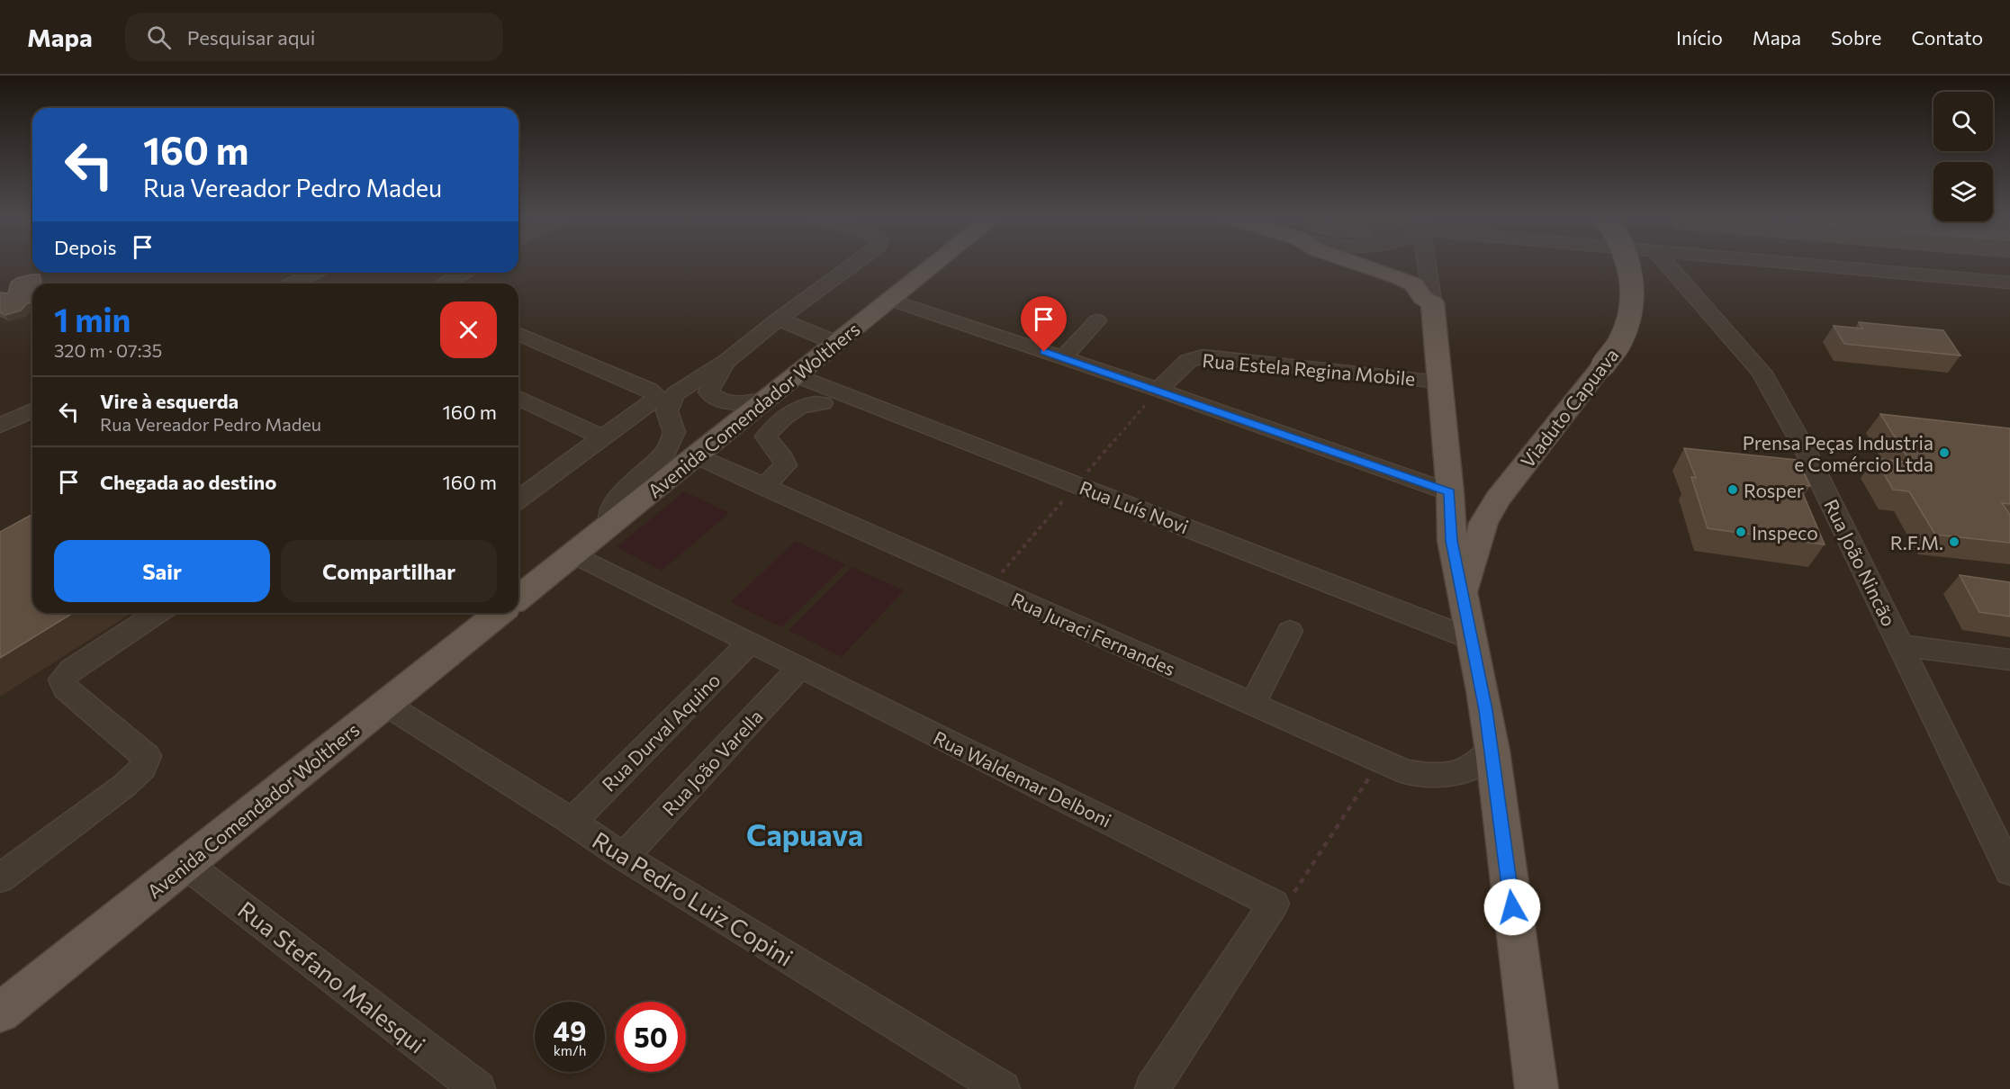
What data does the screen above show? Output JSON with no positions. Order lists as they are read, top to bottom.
{
  "streets": {
    "main road": ["Viaduto Capuava", "Avenida Comendador Wolthers"],
    "street": [
      "Rua Estela Regina Mobile",
      "Rua Luís Novi",
      "Rua João Nincão",
      "Rua Juraci Fernandes",
      "Rua Durval Aquino",
      "Rua João Varella",
      "Rua Waldemar Delboni",
      "Rua Pedro Luiz Copini",
      "Rua Stefano Malesqui"
    ]
  },
  "crossings": [
    ["Avenida Comendador Wolthers", "Rua Luís Novi"],
    ["Avenida Comendador Wolthers", "Rua Juraci Fernandes"],
    ["Avenida Comendador Wolthers", "Rua Waldemar Delboni"],
    ["Avenida Comendador Wolthers", "Rua Pedro Luiz Copini"],
    ["Avenida Comendador Wolthers", "Rua Stefano Malesqui"],
    ["Rua Durval Aquino", "Rua Waldemar Delboni"],
    ["Rua Durval Aquino", "Rua Pedro Luiz Copini"],
    ["Rua João Varella", "Rua Waldemar Delboni"],
    ["Rua João Varella", "Rua Pedro Luiz Copini"]
  ],
  "districts": ["Capuava"],
  "places": [
    "Prensa Peças Industria e Comércio Ltda",
    "Rosper",
    "Inspeco",
    "R.F.M."
  ],
  "page": {
    "header": "Mapa",
    "search": "Pesquisar aqui",
    "nav": [
      "Início",
      "Mapa",
      "Sobre",
      "Contato"
    ],
    "turn": ["160 m", "Rua Vereador Pedro Madeu"],
    "then": "Depois",
    "heading": ["1 min", "320 m · 07:35"],
    "list": [
      {
        "name": "Vire à esquerda",
        "note": "Rua Vereador Pedro Madeu",
        "value": "160 m"
      },
      {
        "name": "Chegada ao destino",
        "value": "160 m"
      }
    ],
    "buttons": ["Sair", "Compartilhar"],
    "speed": "49 km/h",
    "limit": "50"
  }
}
